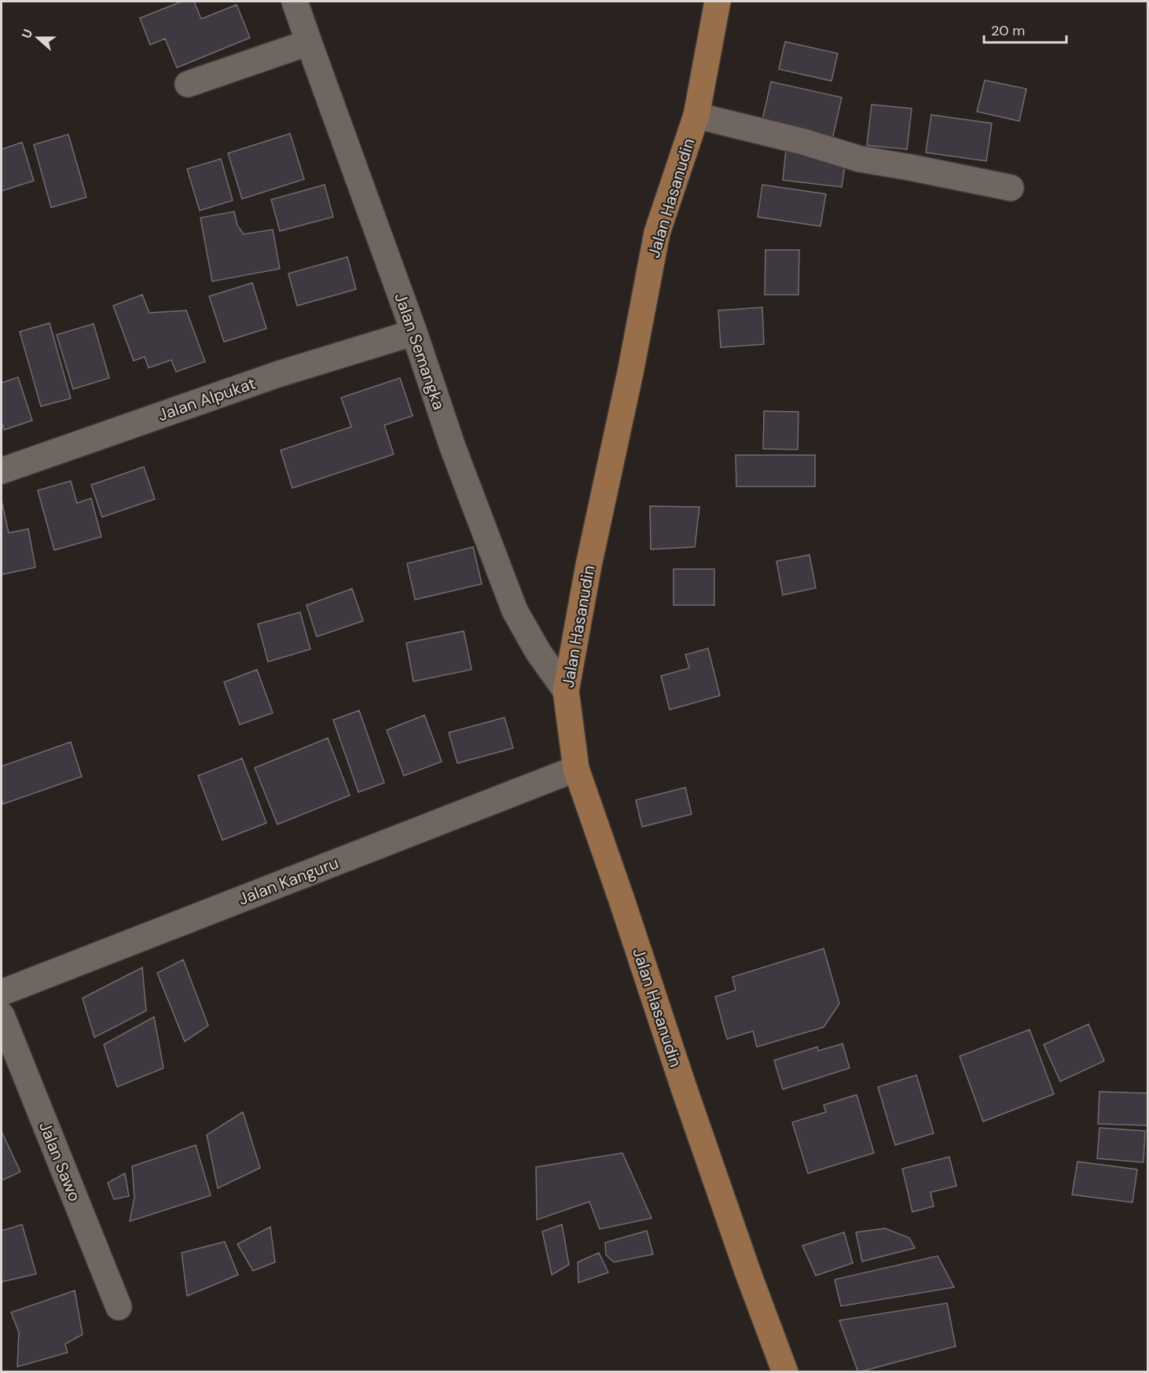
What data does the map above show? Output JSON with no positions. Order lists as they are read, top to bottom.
{
  "streets": {
    "main road": ["Jalan Hasanudin"],
    "street": [
      "Jalan Semangka",
      "Jalan Alpukat",
      "Jalan Kanguru",
      "Jalan Sawo"
    ]
  },
  "crossings": [
    ["Jalan Hasanudin", "Jalan Semangka"],
    ["Jalan Hasanudin", "Jalan Kanguru"],
    ["Jalan Semangka", "Jalan Alpukat"]
  ],
  "scale_bar": "20 m",
  "north": "left"
}
